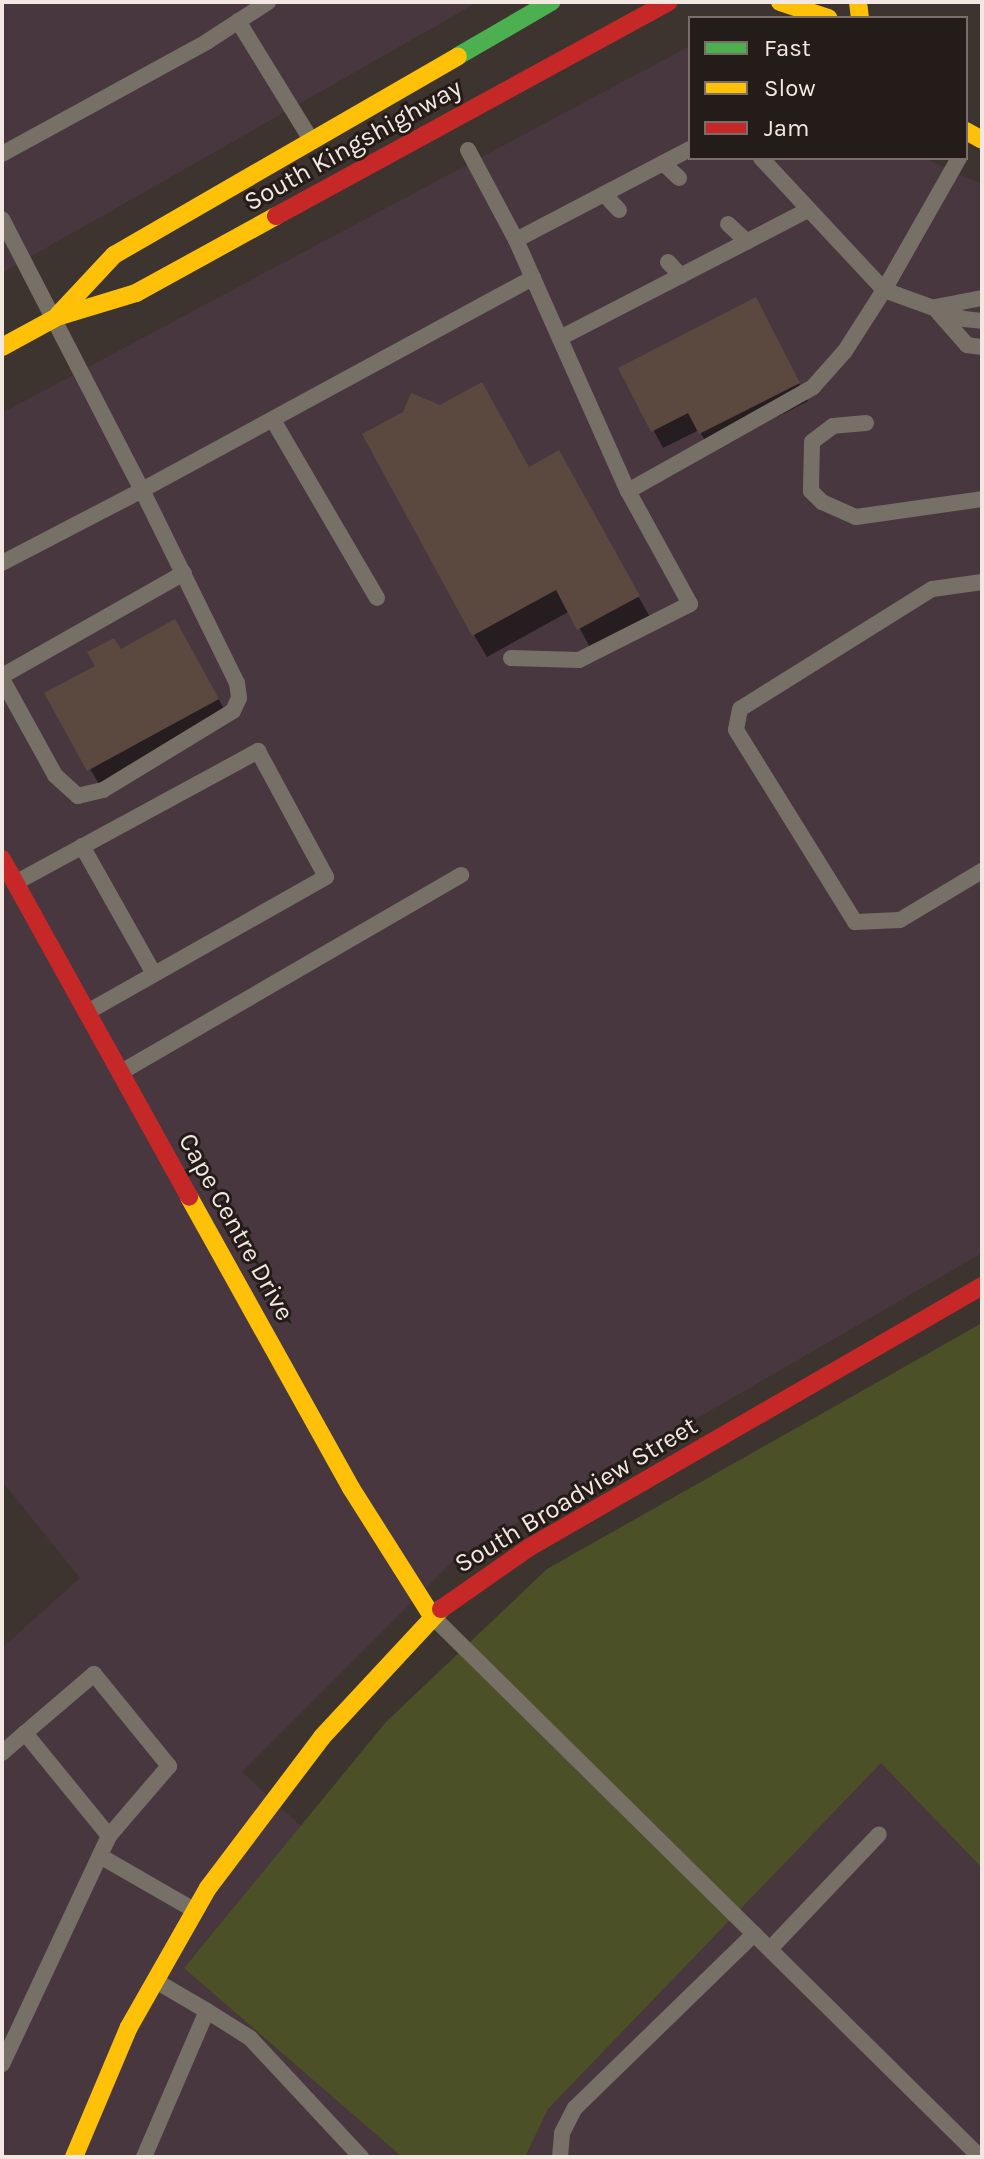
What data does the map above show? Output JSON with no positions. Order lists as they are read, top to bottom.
{
  "streets": {
    "street": ["South Kingshighway", "Cape Centre Drive", "South Broadview Street"]
  },
  "crossings": [
    ["Cape Centre Drive", "South Broadview Street"]
  ],
  "legend": ["Fast", "Slow", "Jam"]
}
